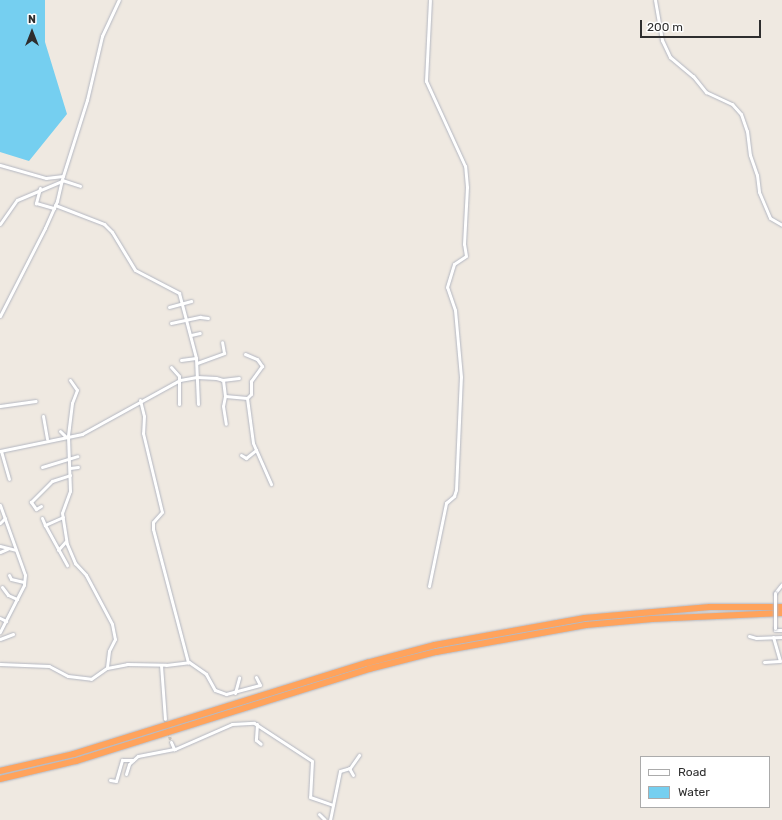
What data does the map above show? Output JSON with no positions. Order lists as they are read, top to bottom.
{
  "legend": ["Road", "Water"],
  "scale_bar": "200 m",
  "north": "top"
}
